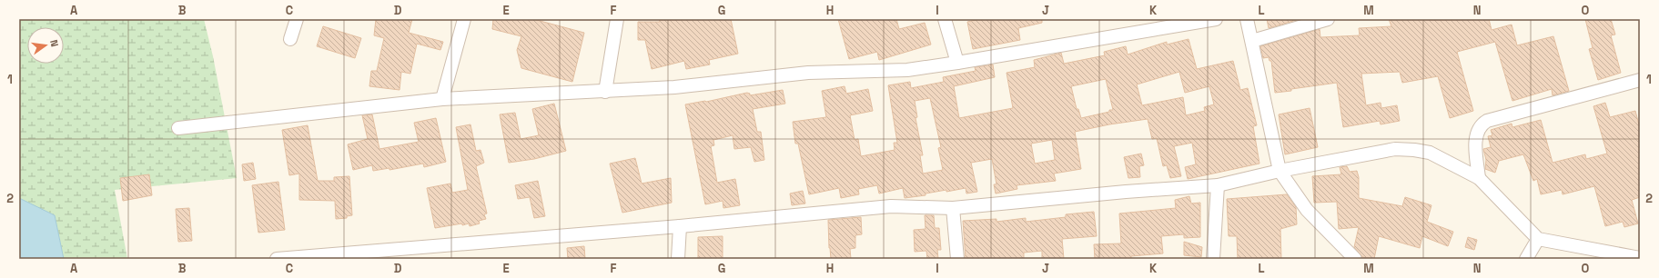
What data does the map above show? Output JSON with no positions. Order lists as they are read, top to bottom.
{
  "north": "right",
  "grid": {
    "columns": [
      "A",
      "B",
      "C",
      "D",
      "E",
      "F",
      "G",
      "H",
      "I",
      "J",
      "K",
      "L",
      "M",
      "N",
      "O"
    ],
    "rows": ["1", "2"]
  }
}
